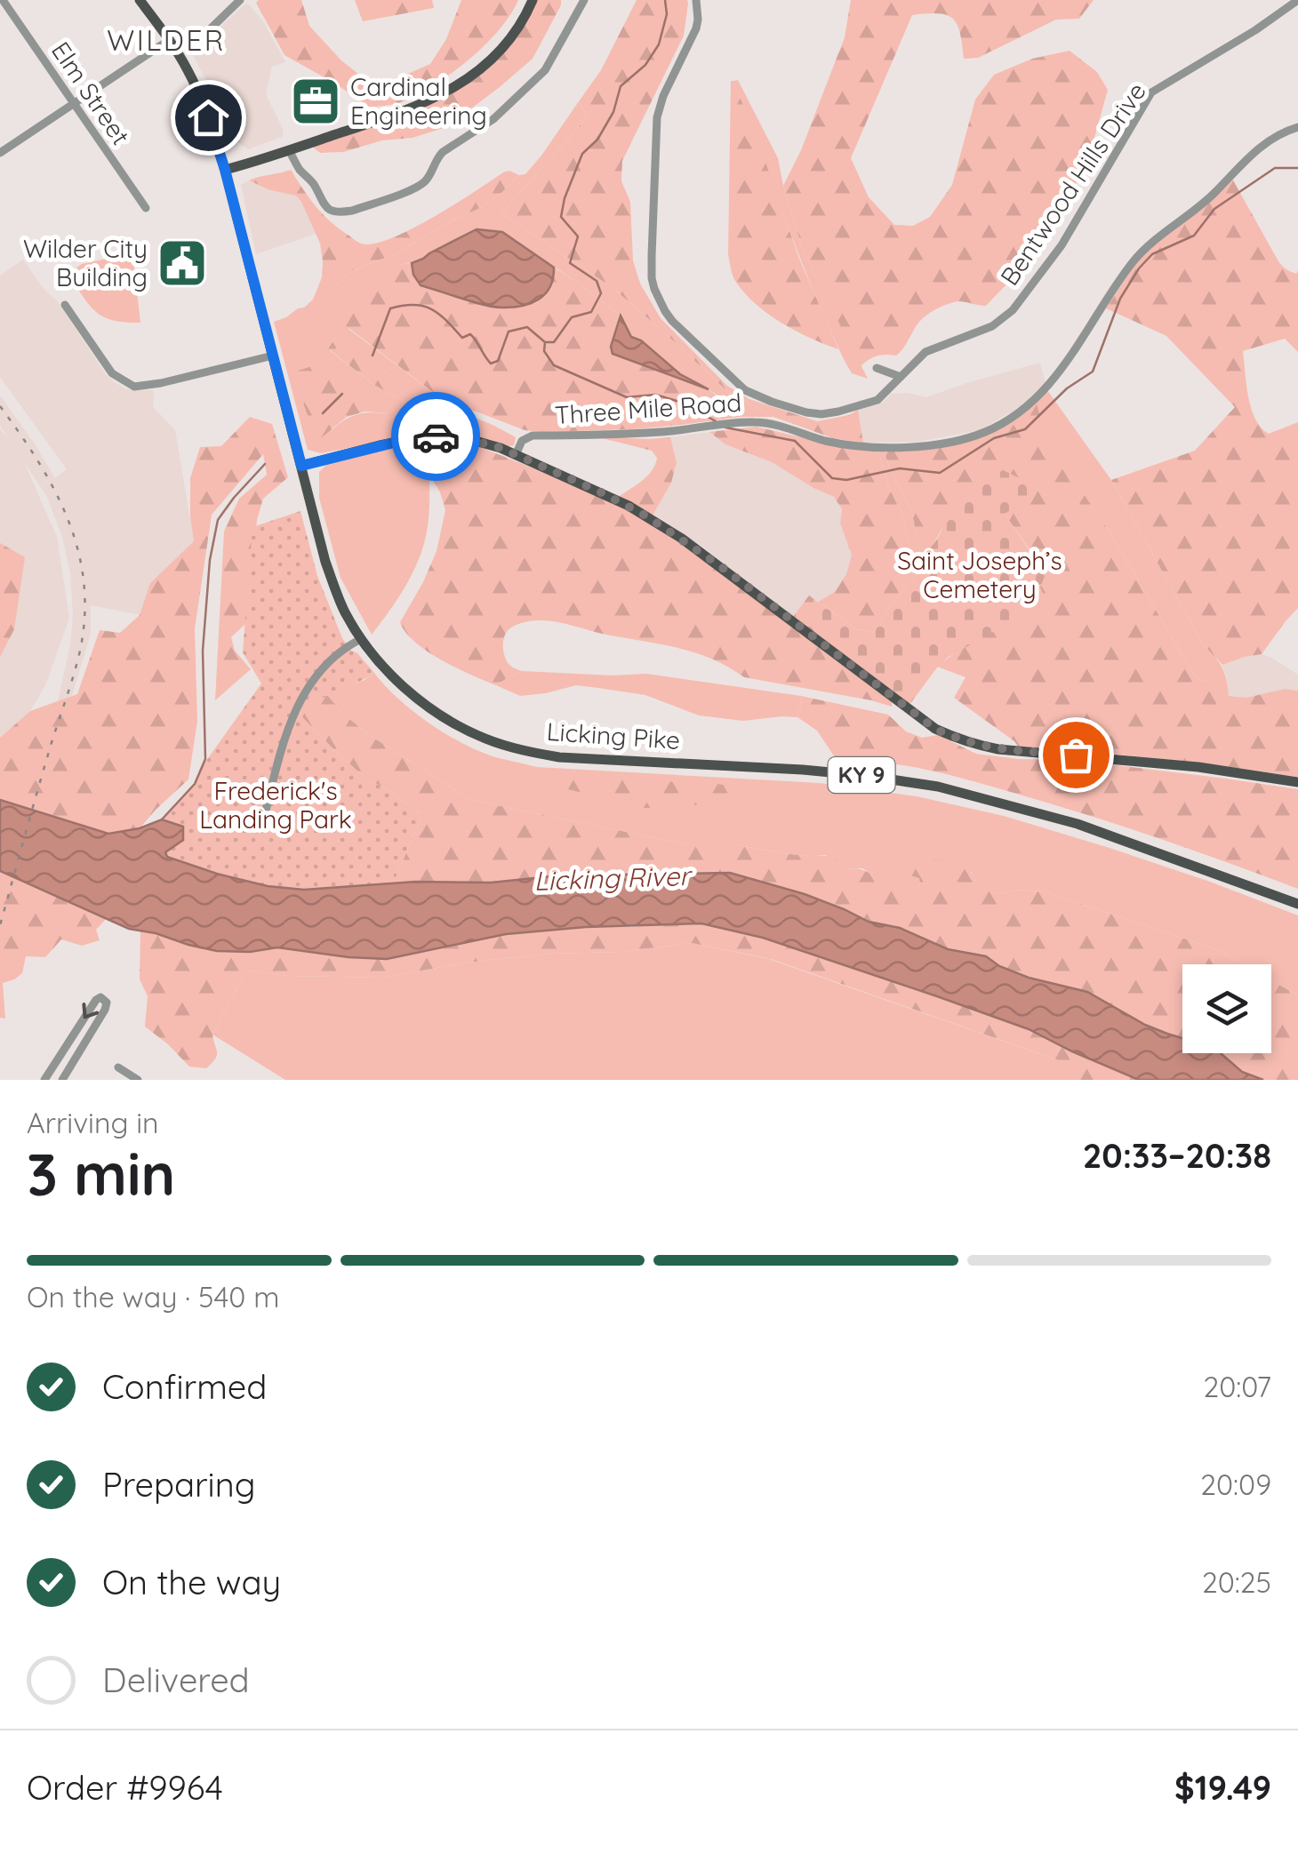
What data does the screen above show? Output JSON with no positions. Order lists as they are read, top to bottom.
{
  "streets": {
    "main road": ["Licking Pike", "KY 9"],
    "street": ["Elm Street", "Bentwood Hills Drive", "Three Mile Road"]
  },
  "districts": ["WILDER"],
  "water": ["Licking River"],
  "parks": ["Saint Joseph’s Cemetery", "Frederick's Landing Park"],
  "places": {
    "office": ["Cardinal Engineering"],
    "public building": ["Wilder City Building"]
  },
  "page": {
    "heading": ["3 min", "Arriving in", "20:33–20:38"],
    "panel": ["Order #9964", "$19.49"],
    "bar": "On the way · 540 m",
    "list": [
      ["Confirmed", "20:07"],
      ["Preparing", "20:09"],
      ["On the way", "20:25"],
      "Delivered"
    ]
  }
}
